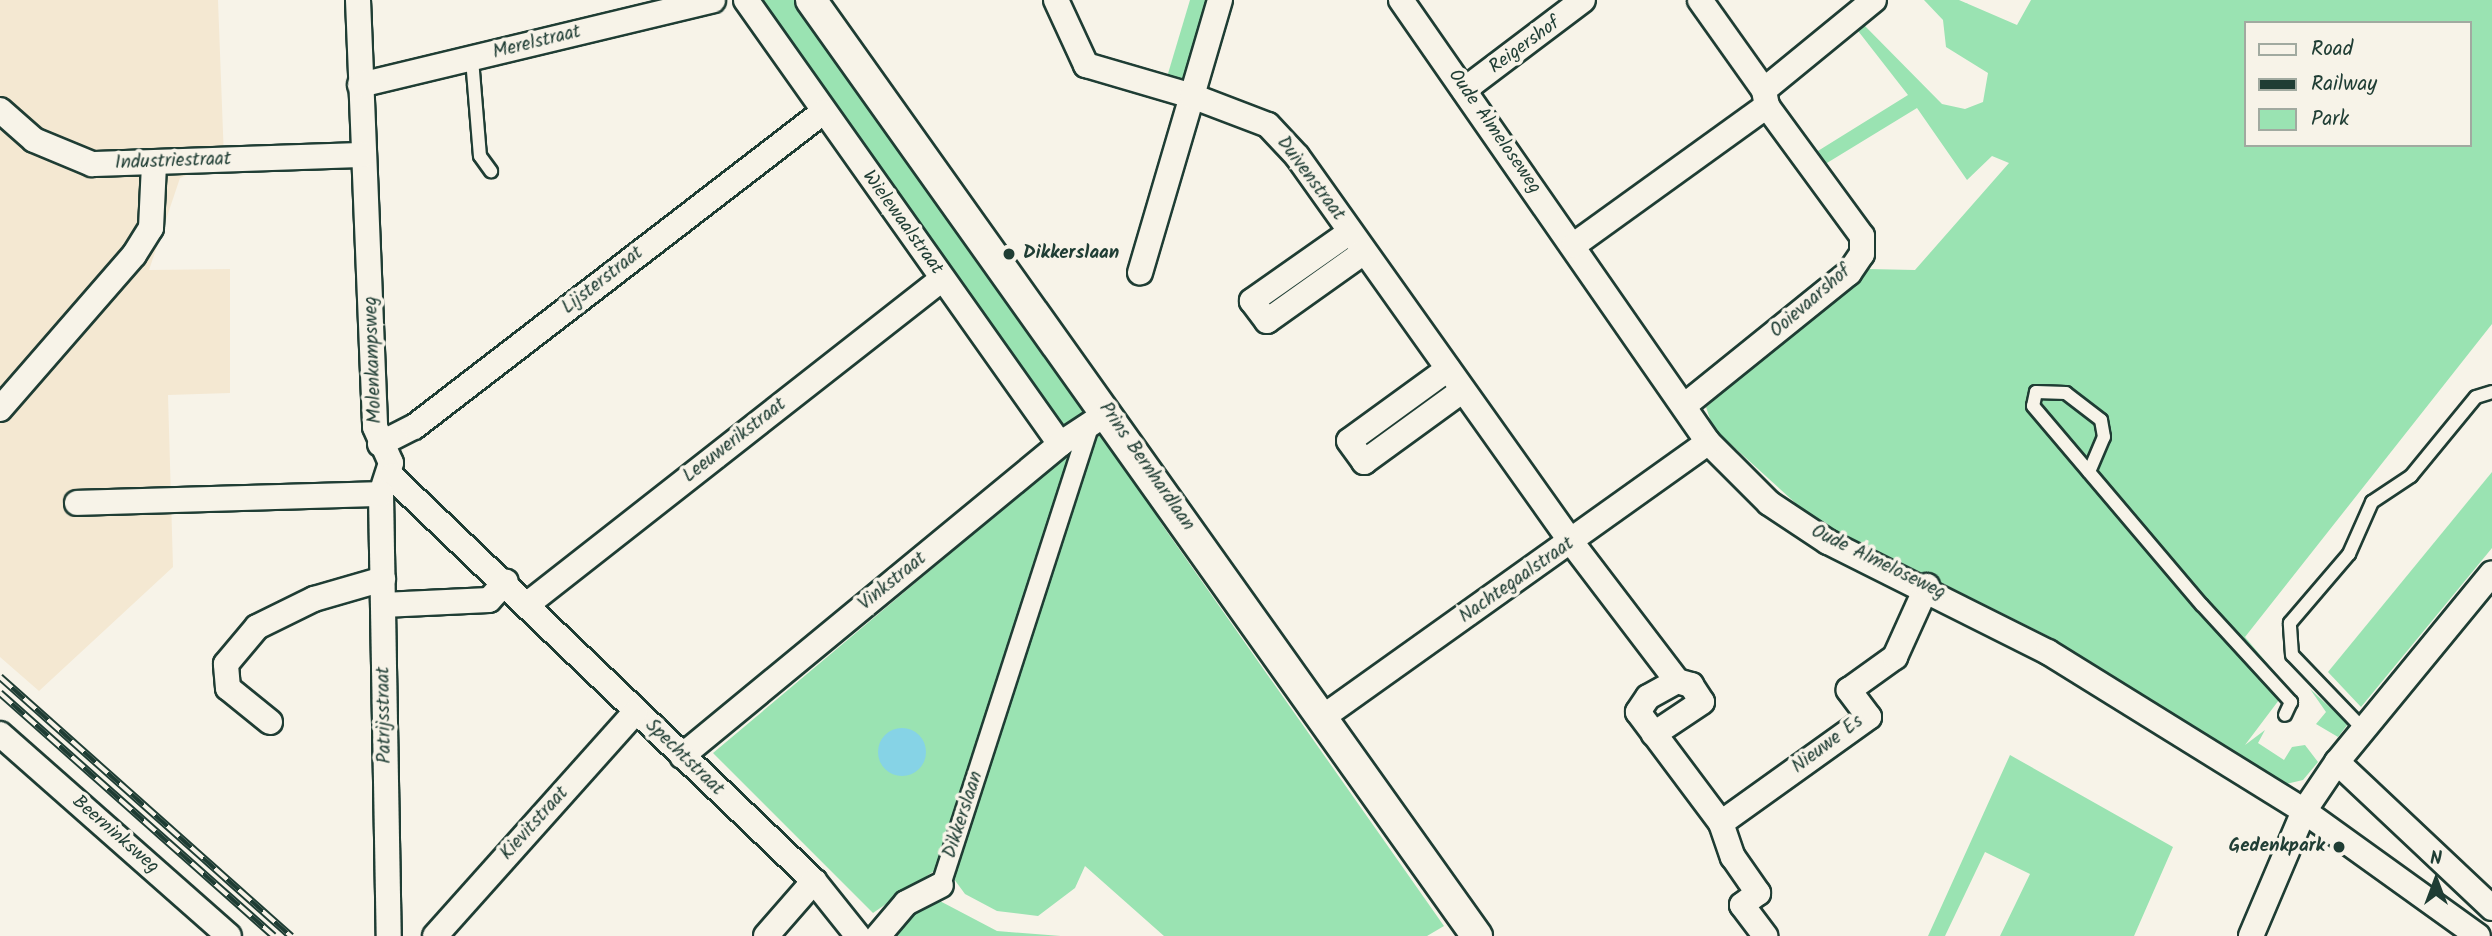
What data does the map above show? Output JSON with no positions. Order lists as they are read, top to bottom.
{
  "streets": {
    "street": [
      "Merelstraat",
      "Reigershof",
      "Oude Almeloseweg",
      "Industriestraat",
      "Duivenstraat",
      "Wielewaalstraat",
      "Lijsterstraat",
      "Ooievaarshof",
      "Molenkampsweg",
      "Leeuwerikstraat",
      "Prins Bernhardlaan",
      "Nachtegaalstraat",
      "Vinkstraat",
      "Patrijsstraat",
      "Nieuwe Es",
      "Spechtstraat",
      "Dikkerslaan",
      "Kievitstraat",
      "Beerninksweg"
    ]
  },
  "crossings": [
    ["Merelstraat", "Molenkampsweg"],
    ["Reigershof", "Oude Almeloseweg"],
    ["Oude Almeloseweg", "Ooievaarshof"],
    ["Oude Almeloseweg", "Nachtegaalstraat"],
    ["Oude Almeloseweg", "Nieuwe Es"],
    ["Industriestraat", "Molenkampsweg"],
    ["Duivenstraat", "Nachtegaalstraat"],
    ["Wielewaalstraat", "Lijsterstraat"],
    ["Wielewaalstraat", "Leeuwerikstraat"],
    ["Wielewaalstraat", "Vinkstraat"],
    ["Lijsterstraat", "Molenkampsweg"],
    ["Molenkampsweg", "Patrijsstraat"],
    ["Molenkampsweg", "Spechtstraat"],
    ["Leeuwerikstraat", "Spechtstraat"],
    ["Prins Bernhardlaan", "Nachtegaalstraat"],
    ["Prins Bernhardlaan", "Vinkstraat"],
    ["Prins Bernhardlaan", "Dikkerslaan"],
    ["Vinkstraat", "Spechtstraat"],
    ["Vinkstraat", "Dikkerslaan"],
    ["Patrijsstraat", "Spechtstraat"],
    ["Spechtstraat", "Kievitstraat"]
  ],
  "places": ["Dikkerslaan", "Gedenkpark"],
  "legend": ["Road", "Railway", "Park"],
  "north": "top"
}
